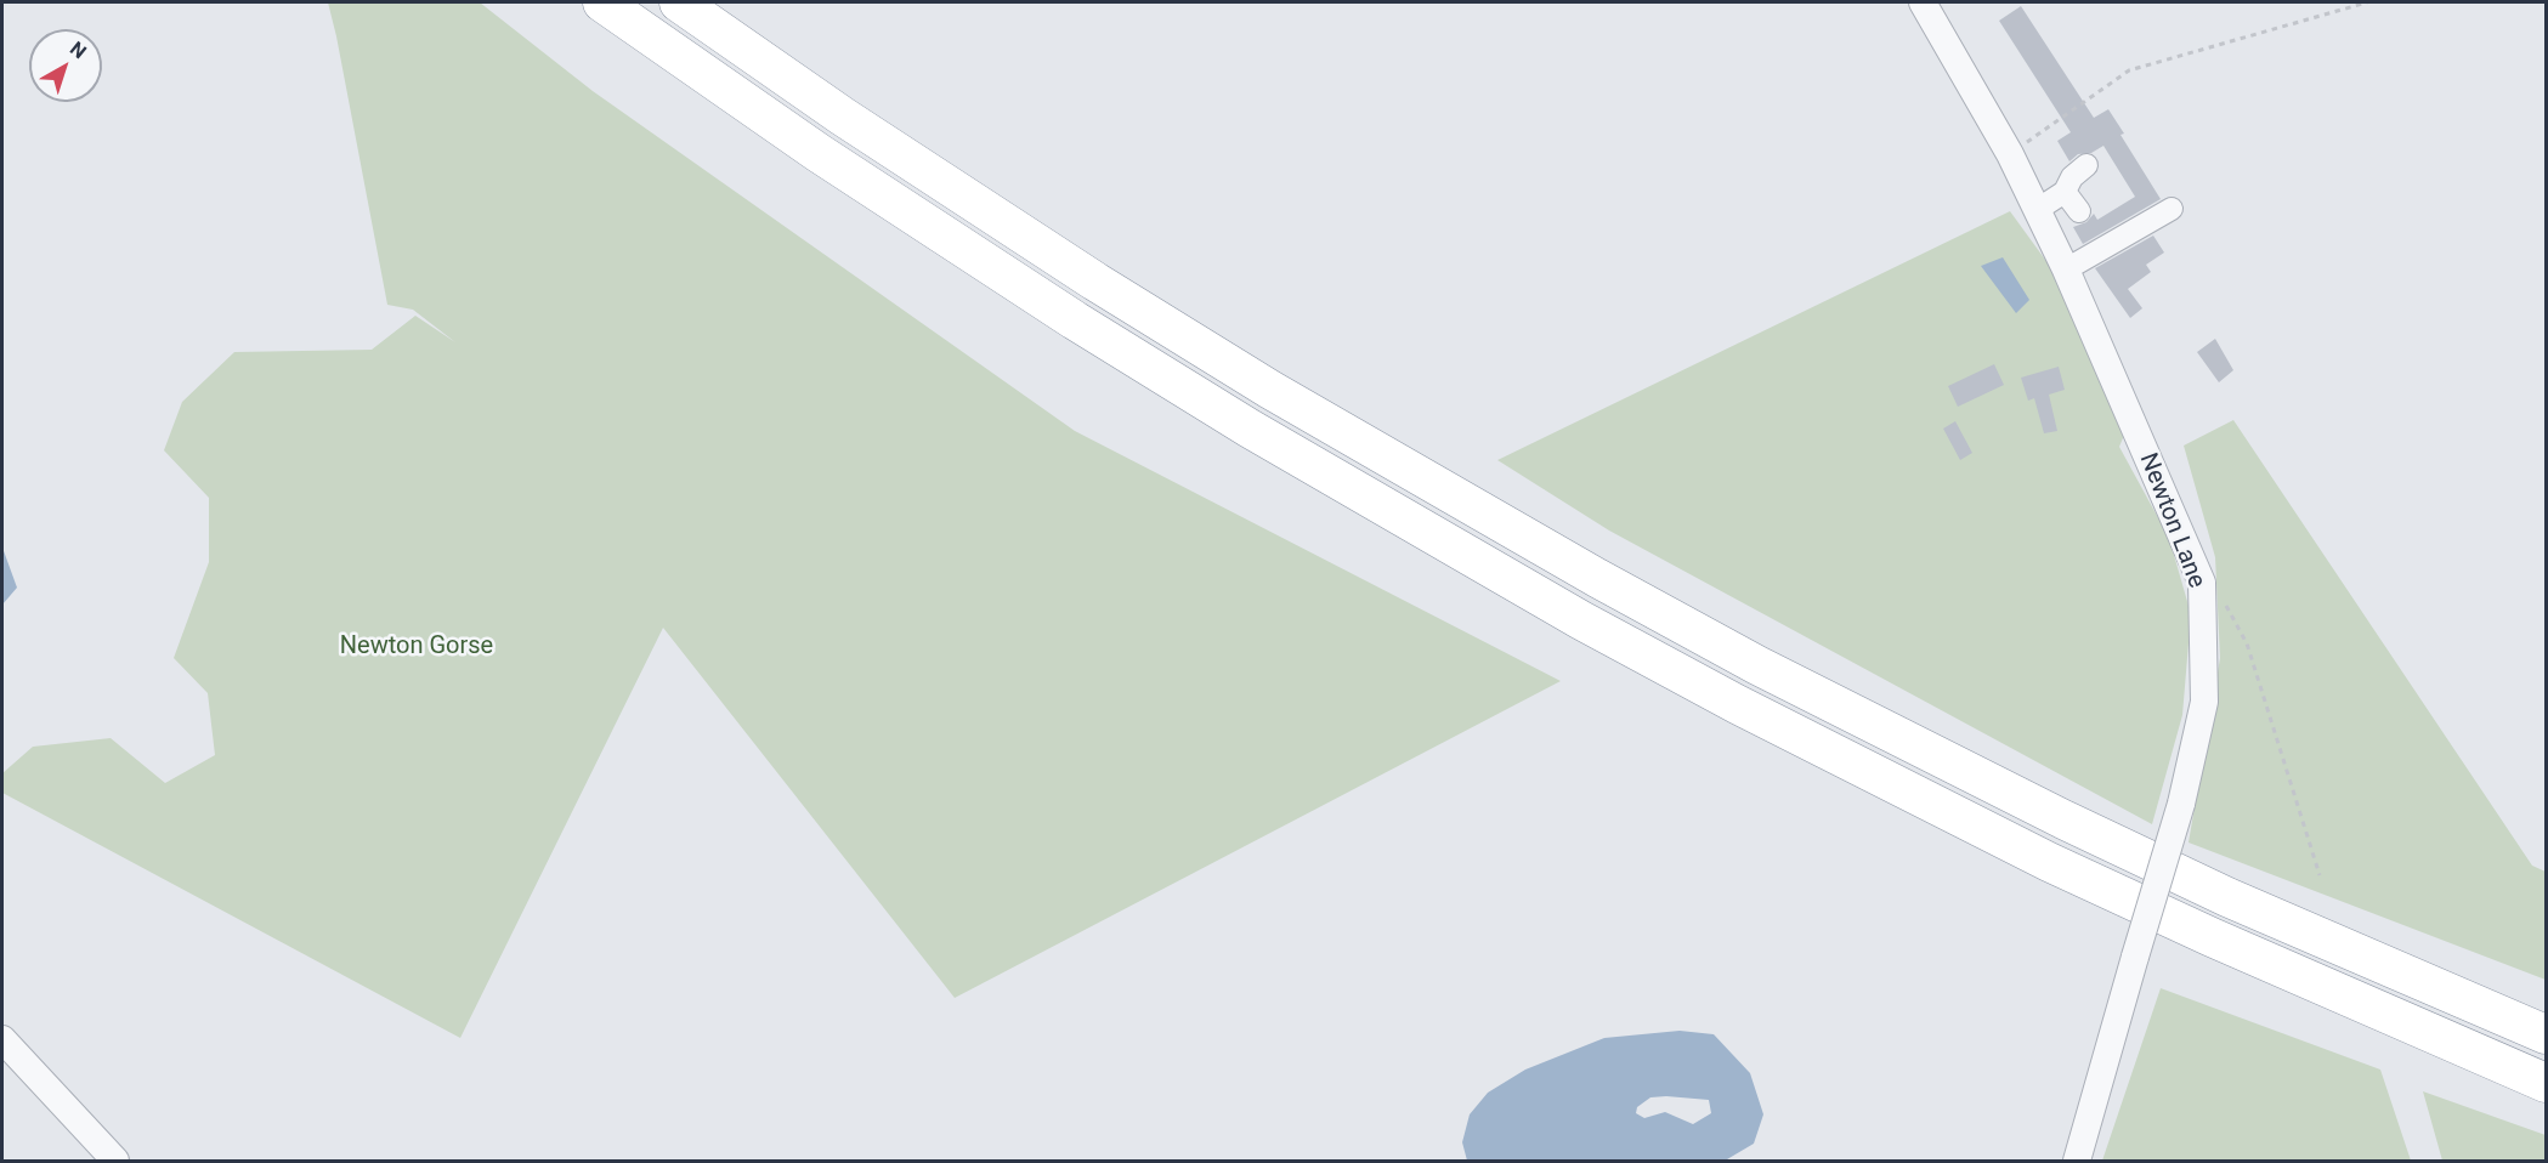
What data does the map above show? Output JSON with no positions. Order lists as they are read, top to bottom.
{
  "streets": {
    "street": ["Newton Lane"]
  },
  "parks": ["Newton Gorse"],
  "north": "top right"
}
